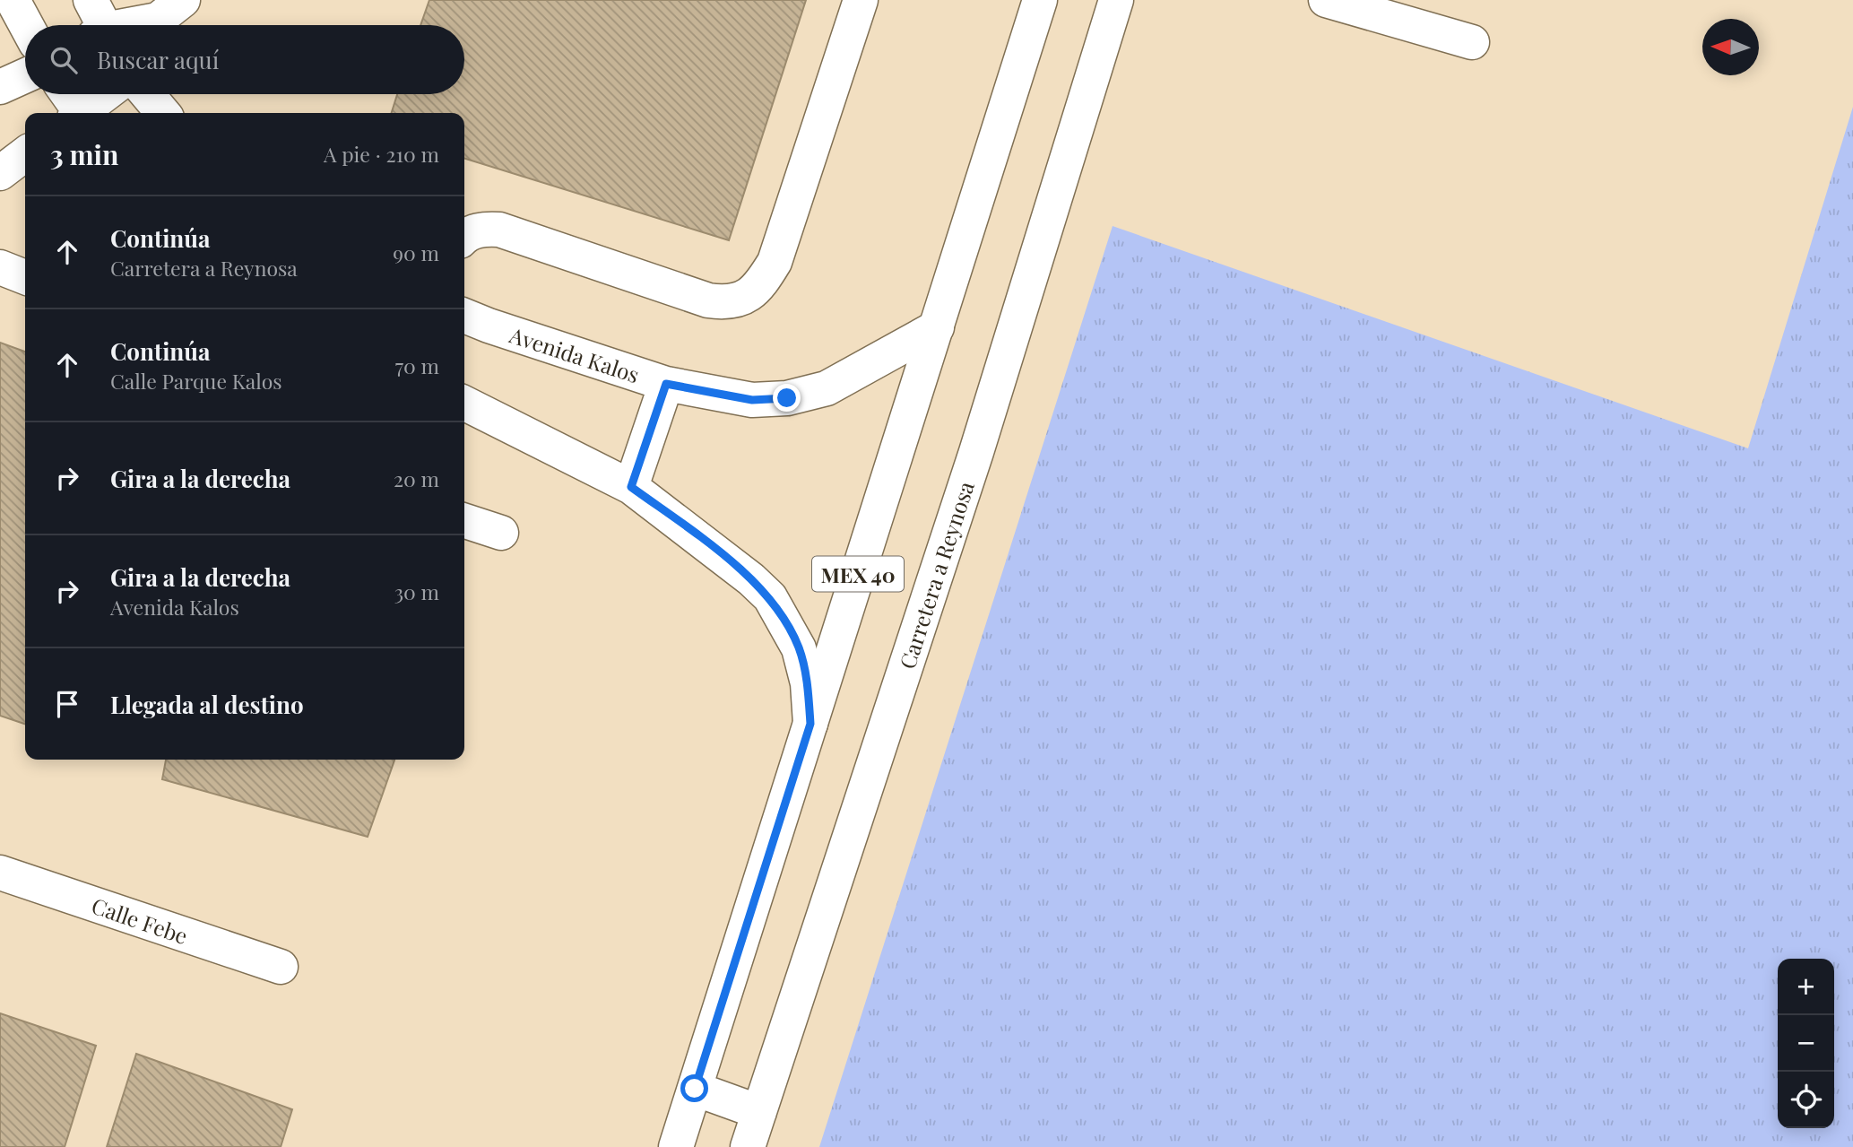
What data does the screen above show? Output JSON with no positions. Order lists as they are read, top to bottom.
{
  "streets": {
    "main road": [
      "Avenida Kalos",
      "MEX 40",
      "Carretera a Reynosa",
      "Calle Febe"
    ]
  },
  "crossings": [
    ["Avenida Kalos", "MEX 40"]
  ],
  "north": "left",
  "page": {
    "search": "Buscar aquí",
    "heading": ["3 min", "A pie · 210 m"],
    "list": [
      ["Continúa", "Carretera a Reynosa", "90 m"],
      ["Continúa", "Calle Parque Kalos", "70 m"],
      ["Gira a la derecha", "20 m"],
      ["Gira a la derecha", "Avenida Kalos", "30 m"],
      "Llegada al destino"
    ],
    "map_buttons": ["+", "−"]
  }
}
